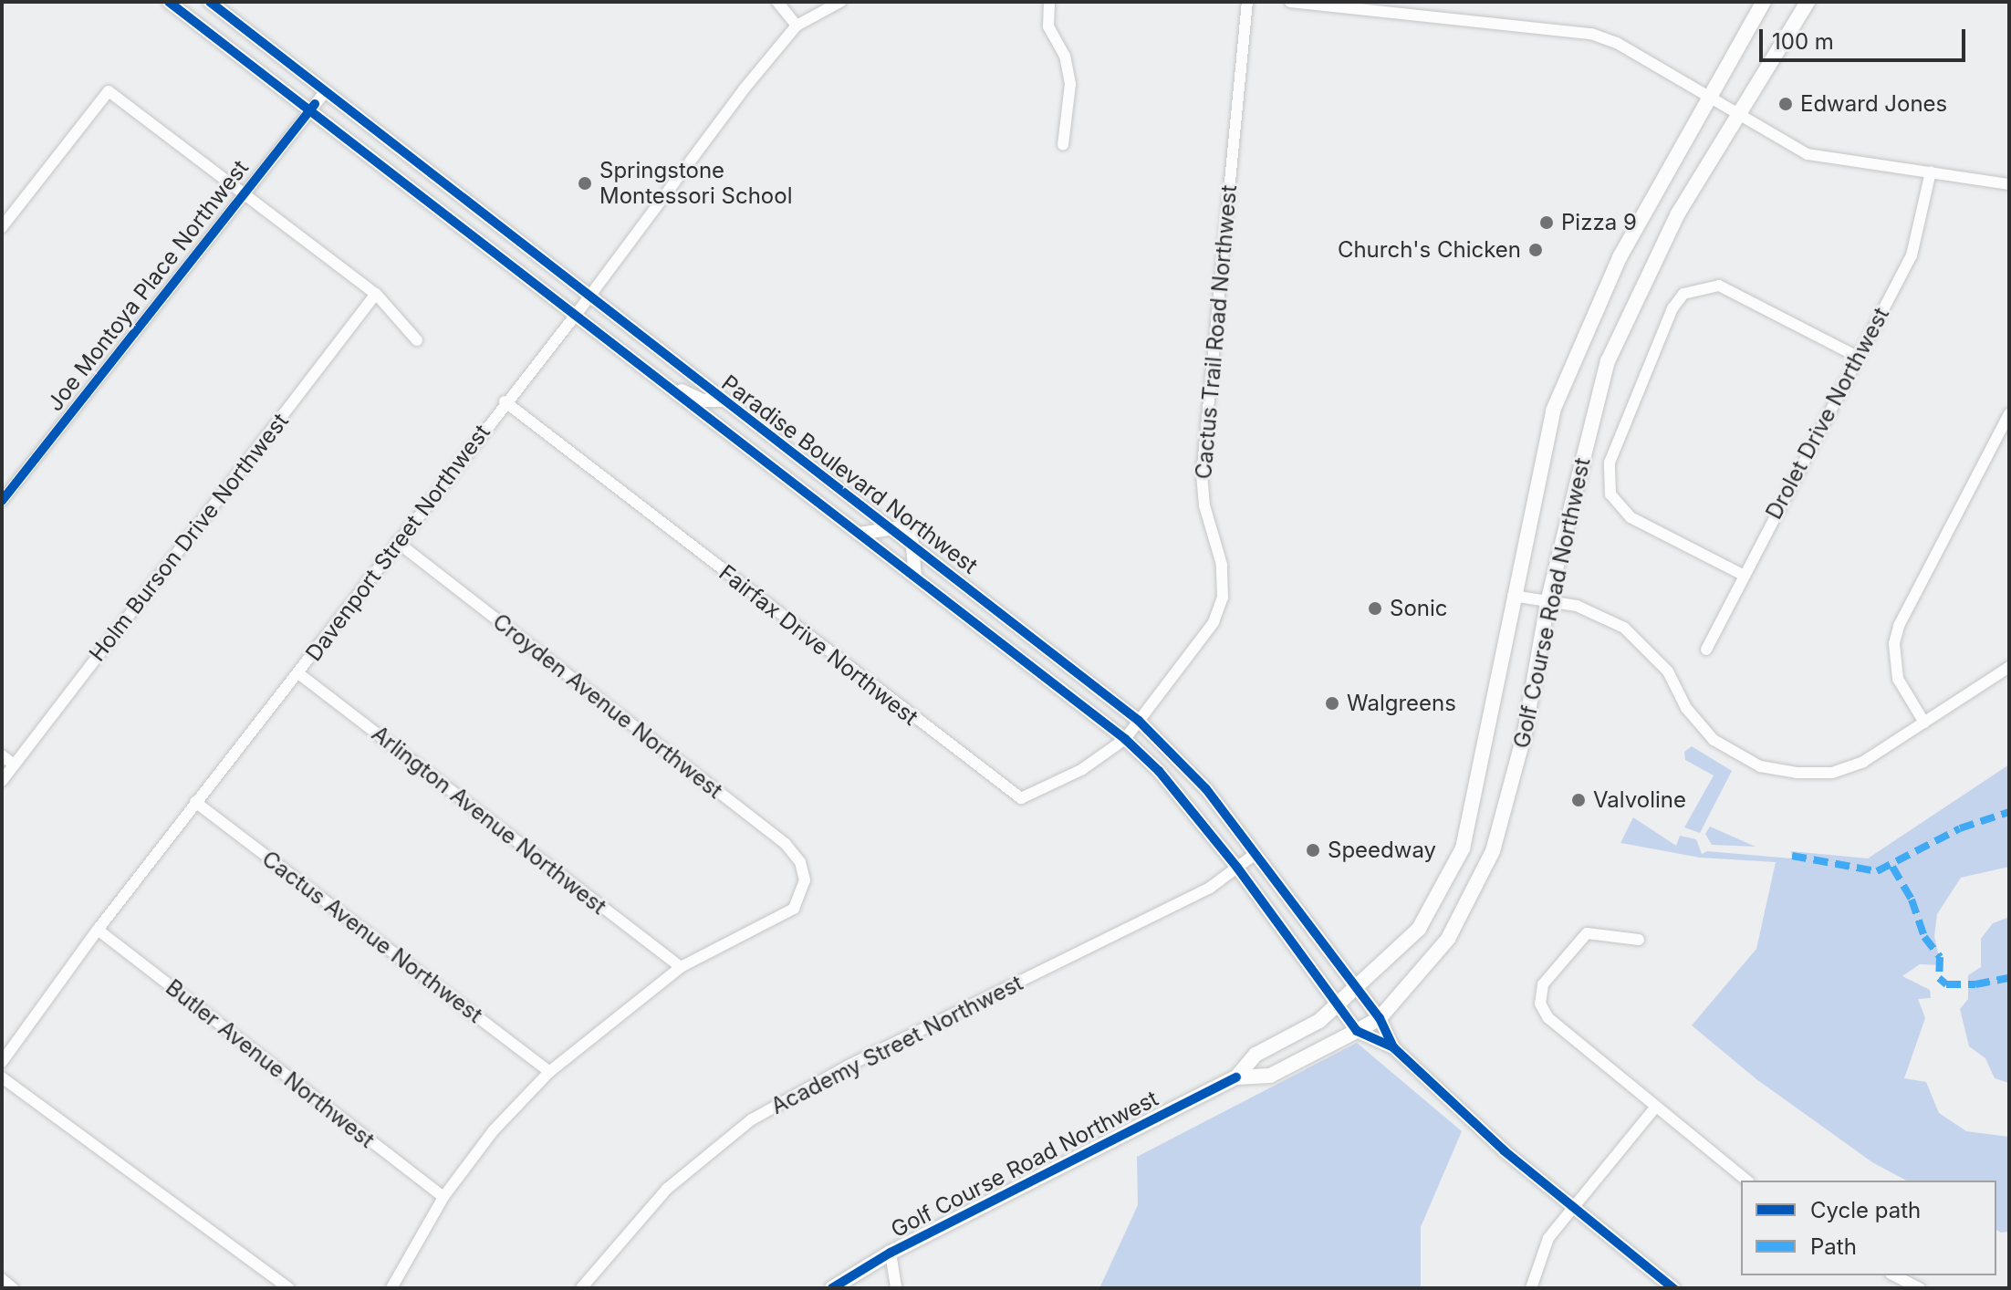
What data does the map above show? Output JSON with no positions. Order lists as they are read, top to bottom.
{
  "streets": {
    "main road": ["Golf Course Road Northwest"],
    "street": [
      "Joe Montoya Place Northwest",
      "Cactus Trail Road Northwest",
      "Drolet Drive Northwest",
      "Paradise Boulevard Northwest",
      "Holm Burson Drive Northwest",
      "Davenport Street Northwest",
      "Fairfax Drive Northwest",
      "Croyden Avenue Northwest",
      "Arlington Avenue Northwest",
      "Cactus Avenue Northwest",
      "Academy Street Northwest",
      "Butler Avenue Northwest"
    ]
  },
  "crossings": [
    ["Joe Montoya Place Northwest", "Paradise Boulevard Northwest"],
    ["Cactus Trail Road Northwest", "Paradise Boulevard Northwest"],
    ["Cactus Trail Road Northwest", "Fairfax Drive Northwest"],
    ["Paradise Boulevard Northwest", "Davenport Street Northwest"],
    ["Paradise Boulevard Northwest", "Golf Course Road Northwest"],
    ["Paradise Boulevard Northwest", "Fairfax Drive Northwest"],
    ["Paradise Boulevard Northwest", "Academy Street Northwest"],
    ["Davenport Street Northwest", "Fairfax Drive Northwest"],
    ["Davenport Street Northwest", "Croyden Avenue Northwest"],
    ["Davenport Street Northwest", "Arlington Avenue Northwest"],
    ["Davenport Street Northwest", "Cactus Avenue Northwest"],
    ["Davenport Street Northwest", "Butler Avenue Northwest"],
    ["Croyden Avenue Northwest", "Arlington Avenue Northwest"]
  ],
  "places": [
    "Edward Jones",
    "Springstone Montessori School",
    "Pizza 9",
    "Church's Chicken",
    "Sonic",
    "Walgreens",
    "Valvoline",
    "Speedway"
  ],
  "legend": ["Cycle path", "Path"],
  "scale_bar": "100 m"
}
